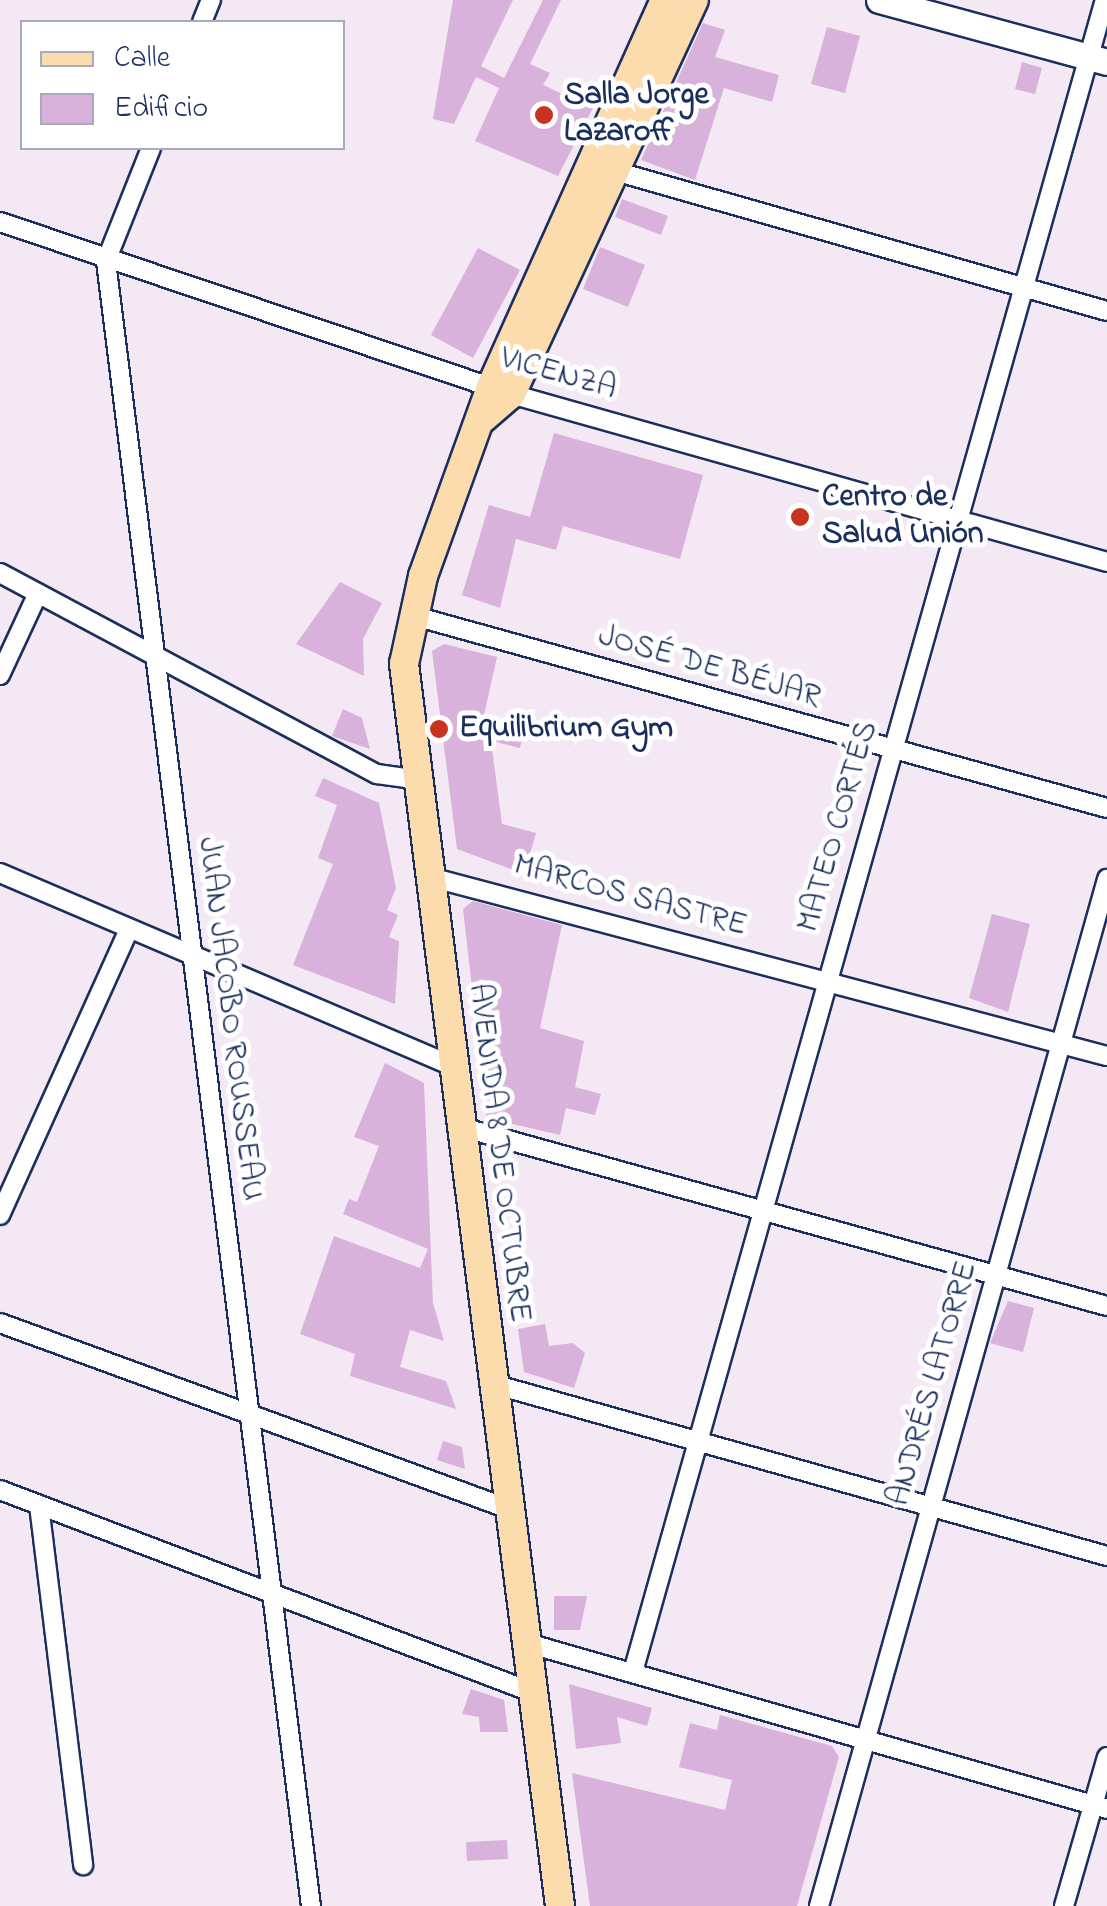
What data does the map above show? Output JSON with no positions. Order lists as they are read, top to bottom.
{
  "streets": {
    "main road": ["AVENIDA 8 DE OCTUBRE"],
    "street": [
      "VICENZA",
      "JOSÉ DE BÉJAR",
      "MATEO CORTÉS",
      "MARCOS SASTRE",
      "JUAN JACOBO ROUSSEAU",
      "ANDRÉS LATORRE"
    ]
  },
  "crossings": [
    ["VICENZA", "MATEO CORTÉS"],
    ["VICENZA", "JUAN JACOBO ROUSSEAU"],
    ["VICENZA", "AVENIDA 8 DE OCTUBRE"],
    ["JOSÉ DE BÉJAR", "MATEO CORTÉS"],
    ["JOSÉ DE BÉJAR", "AVENIDA 8 DE OCTUBRE"],
    ["MATEO CORTÉS", "MARCOS SASTRE"],
    ["MARCOS SASTRE", "AVENIDA 8 DE OCTUBRE"],
    ["MARCOS SASTRE", "ANDRÉS LATORRE"]
  ],
  "places": ["Salla Jorge Lazaroff", "Centro de Salud Unión", "Equilibrium Gym"],
  "legend": ["Calle", "Edificio"]
}
